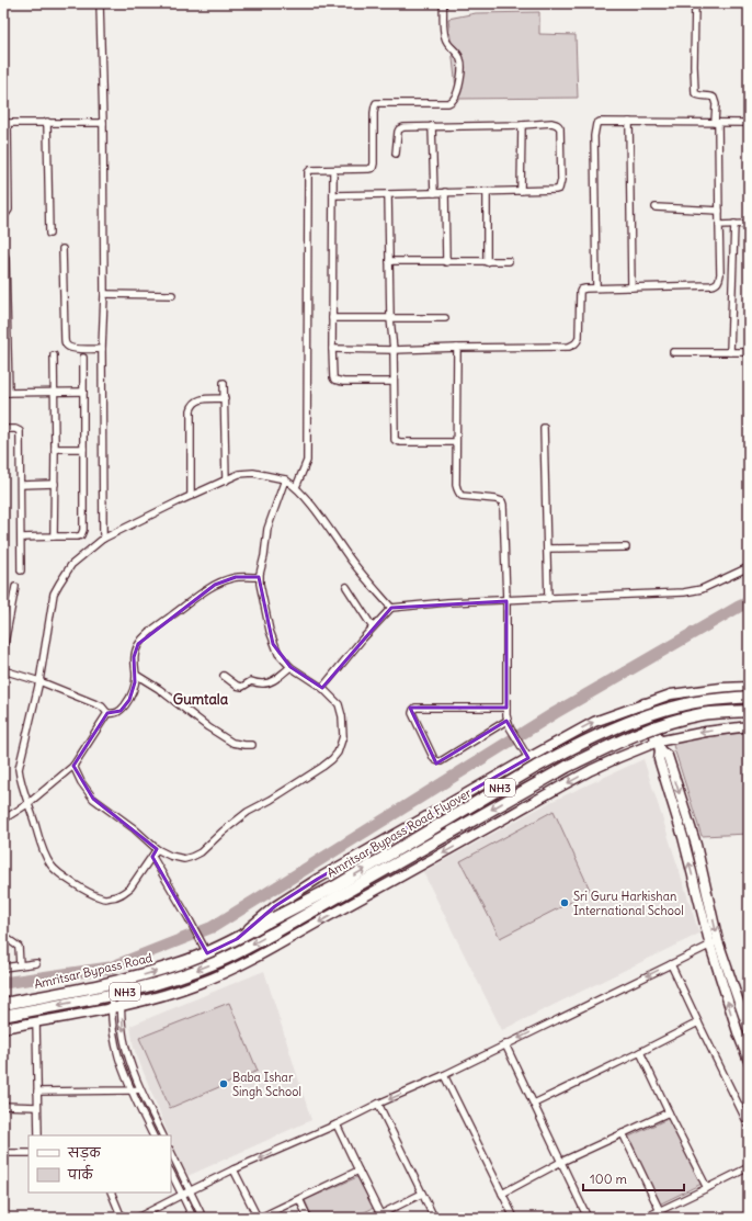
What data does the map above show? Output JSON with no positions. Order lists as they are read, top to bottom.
{
  "streets": {
    "highway": ["NH3", "Amritsar Bypass Road Flyover", "Amritsar Bypass Road"]
  },
  "crossings": [
    ["Amritsar Bypass Road Flyover", "Amritsar Bypass Road"]
  ],
  "districts": ["Gumtala"],
  "places": ["Sri Guru Harkishan International School", "Baba Ishar Singh School"],
  "legend": ["सड़क", "पार्क"],
  "scale_bar": "100 m"
}
